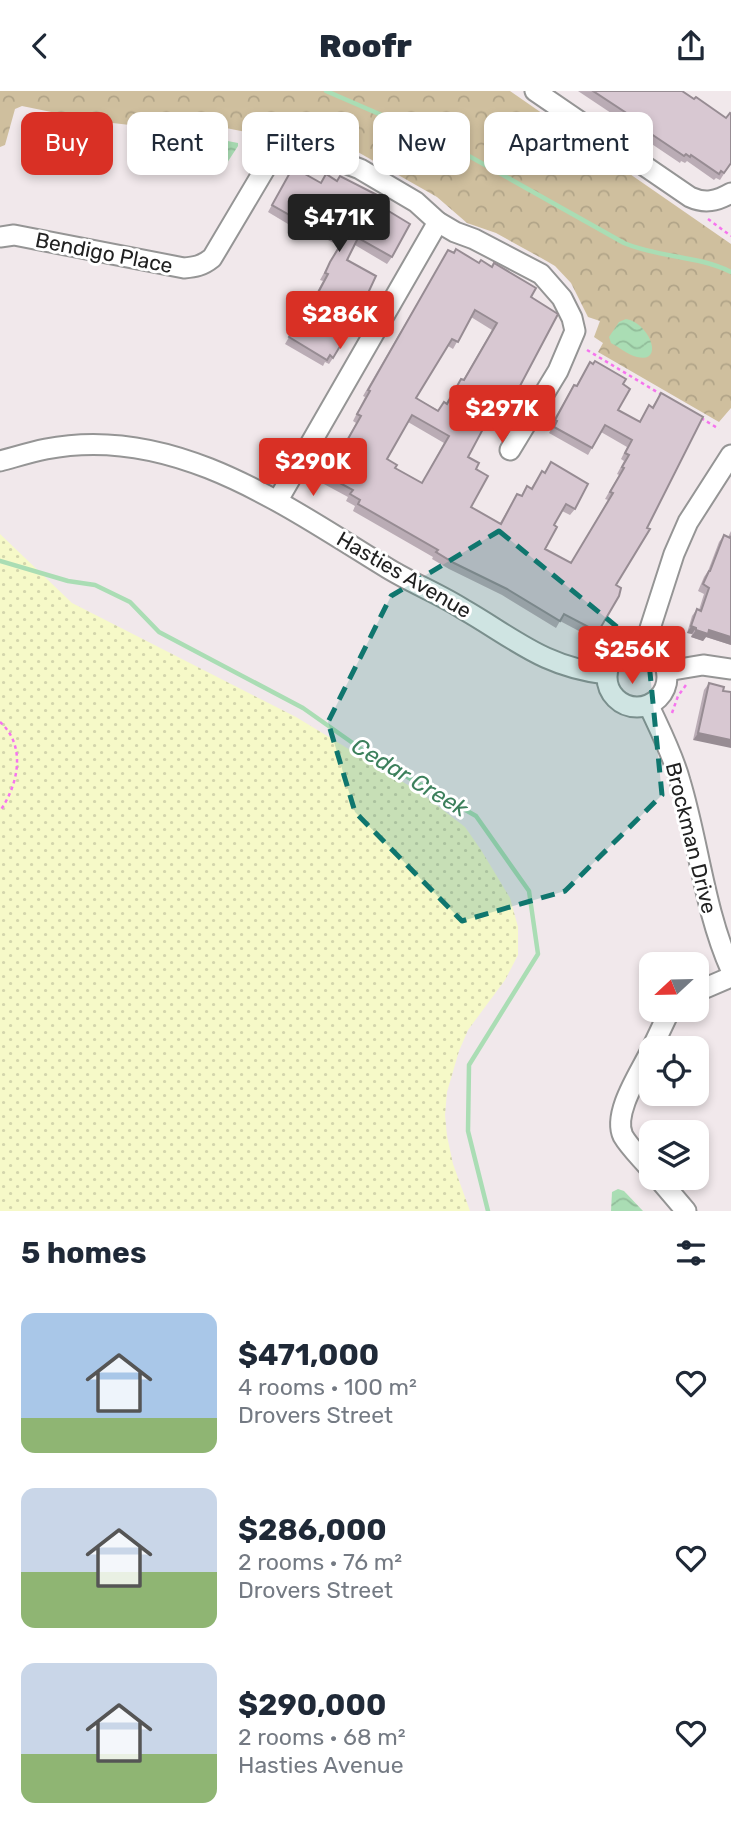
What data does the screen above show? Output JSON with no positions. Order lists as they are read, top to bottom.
{
  "streets": {
    "street": ["Bendigo Place", "Hasties Avenue", "Brockman Drive"]
  },
  "crossings": [
    ["Hasties Avenue", "Brockman Drive"]
  ],
  "water": ["Cedar Creek"],
  "north": "left",
  "page": {
    "header": "Roofr",
    "chip": [
      "Buy",
      "Rent",
      "Filters",
      "New",
      "Apartment"
    ],
    "price": [
      "$471K",
      "$286K",
      "$297K",
      "$290K",
      "$256K"
    ],
    "heading": "5 homes",
    "list": [
      {
        "name": "$471,000",
        "note": "4 rooms · 100 m² · Drovers Street"
      },
      {
        "name": "$286,000",
        "note": "2 rooms · 76 m² · Drovers Street"
      },
      {
        "name": "$290,000",
        "note": "2 rooms · 68 m² · Hasties Avenue"
      }
    ]
  }
}
